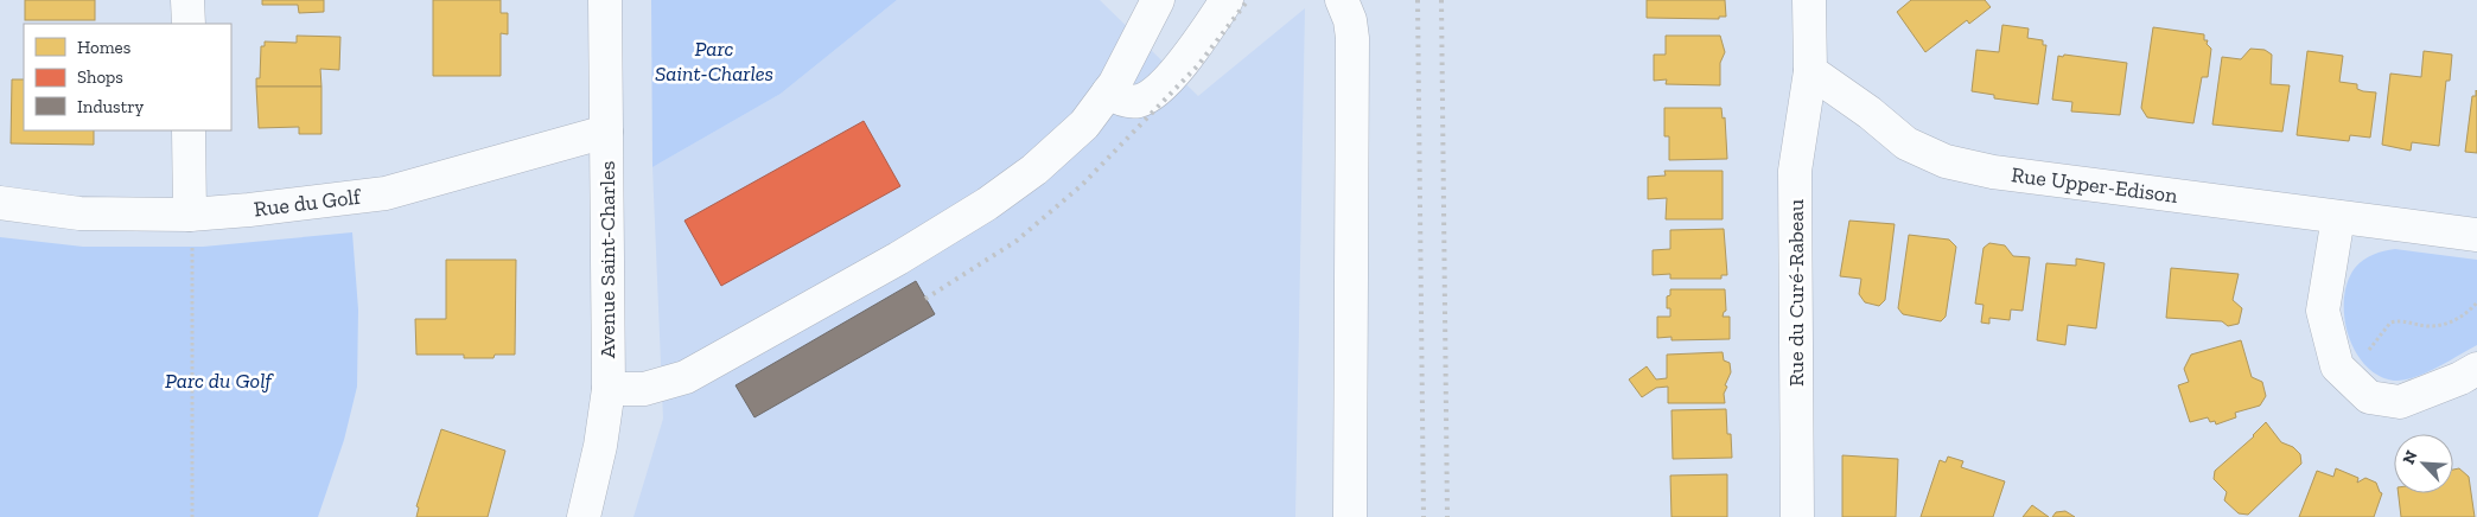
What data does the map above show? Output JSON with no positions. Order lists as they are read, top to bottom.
{
  "streets": {
    "street": [
      "Rue Upper-Edison",
      "Rue du Golf",
      "Avenue Saint-Charles",
      "Rue du Curé-Rabeau"
    ]
  },
  "crossings": [
    ["Rue Upper-Edison", "Rue du Curé-Rabeau"],
    ["Rue du Golf", "Avenue Saint-Charles"]
  ],
  "parks": ["Parc Saint-Charles", "Parc du Golf"],
  "legend": ["Homes", "Shops", "Industry"],
  "north": "top left"
}
